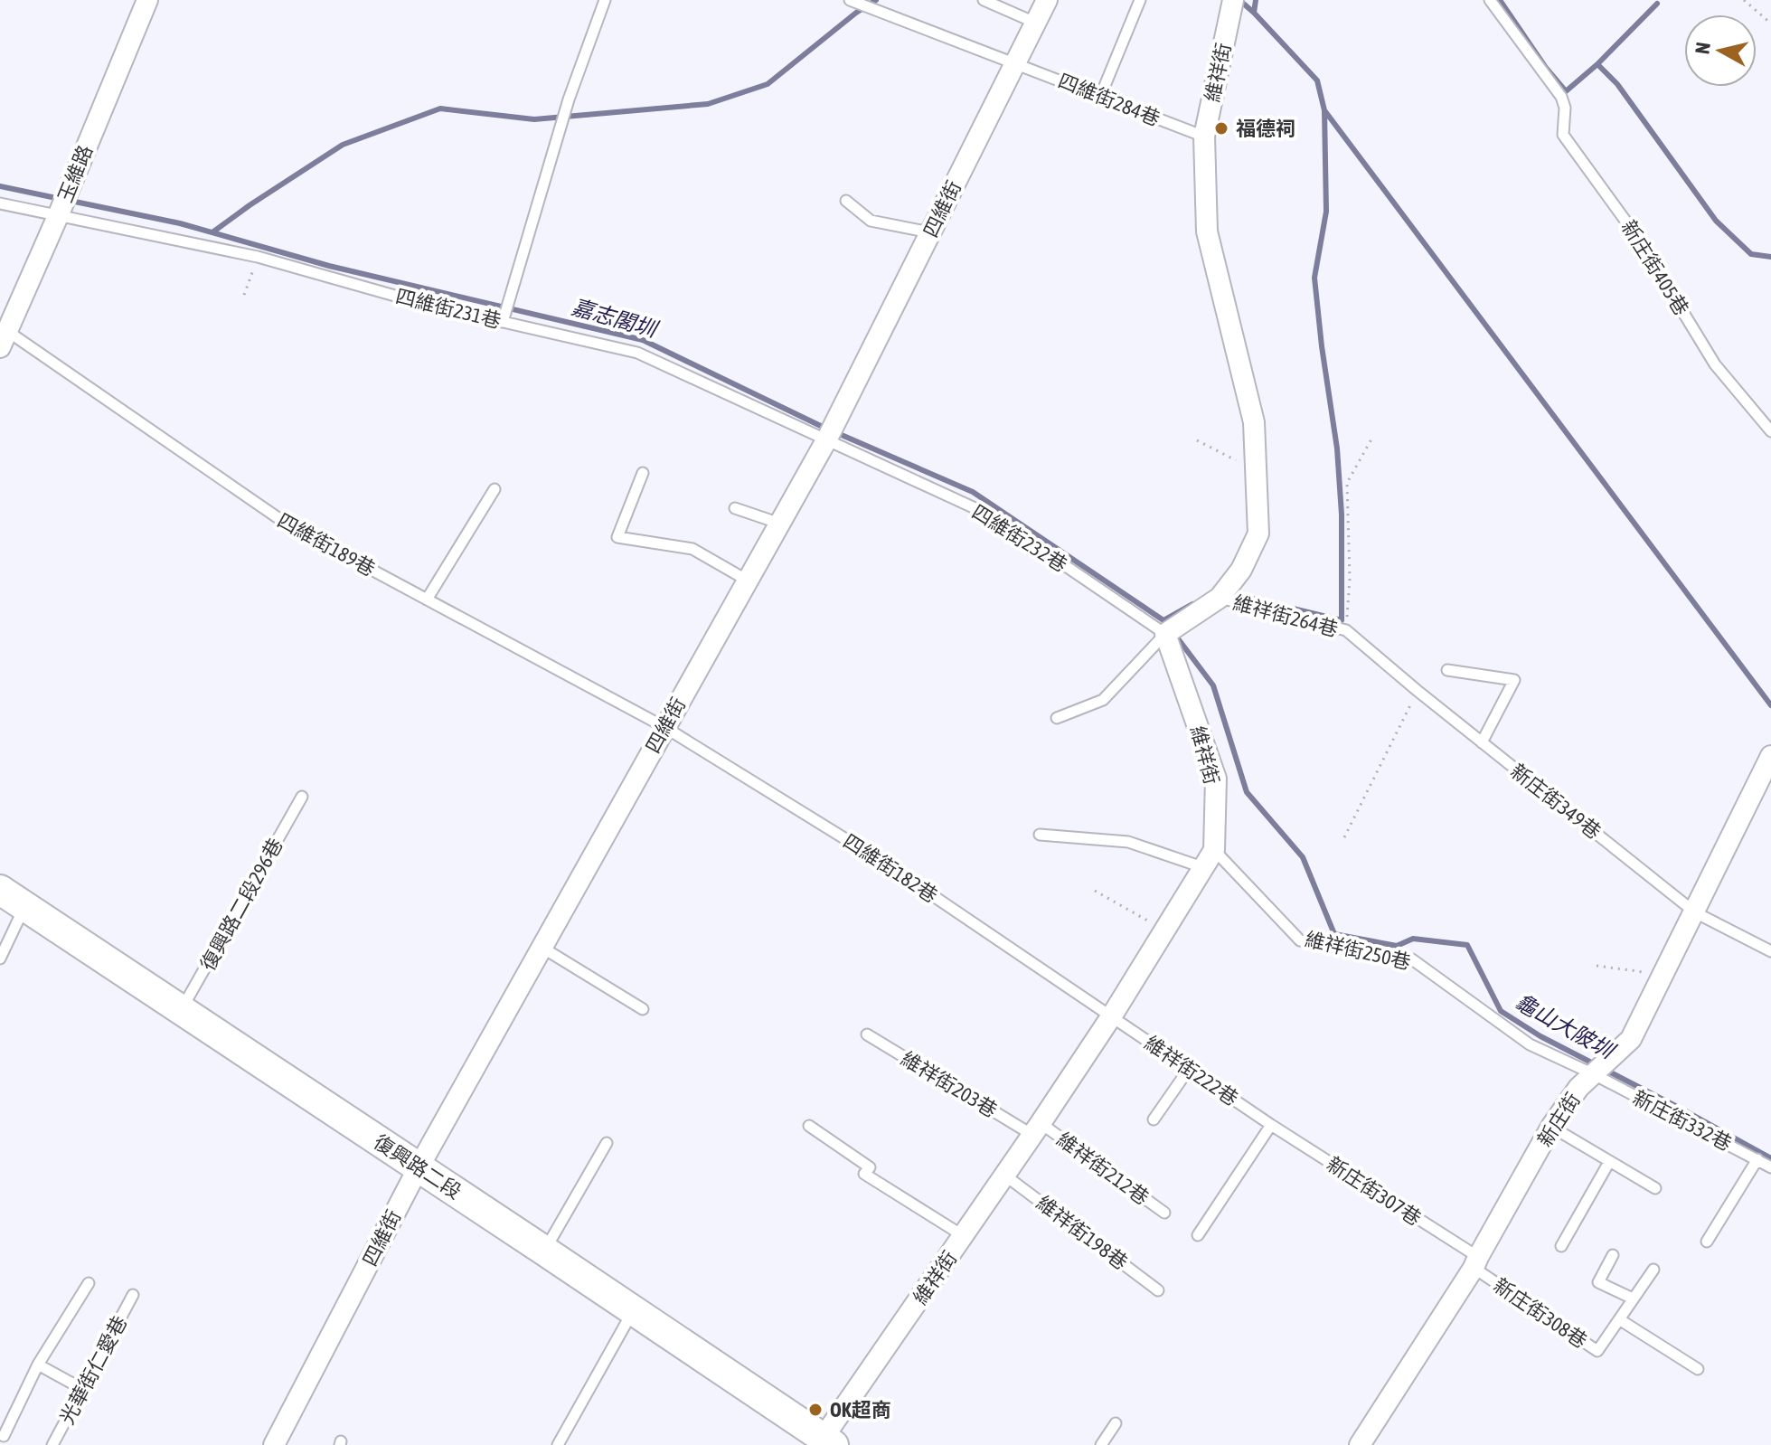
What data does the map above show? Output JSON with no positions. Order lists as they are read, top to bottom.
{
  "streets": {
    "street": [
      "維祥街",
      "玉維路",
      "四維街",
      "新庄街",
      "復興路二段"
    ],
    "lane": [
      "四維街284巷",
      "新庄街405巷",
      "四維街231巷",
      "四維街232巷",
      "四維街189巷",
      "維祥街264巷",
      "新庄街349巷",
      "四維街182巷",
      "復興路二段296巷",
      "維祥街250巷",
      "維祥街222巷",
      "維祥街203巷",
      "新庄街332巷",
      "維祥街212巷",
      "新庄街307巷",
      "維祥街198巷",
      "新庄街308巷",
      "光華街仁愛巷"
    ]
  },
  "crossings": [
    ["維祥街", "四維街284巷"],
    ["維祥街", "四維街232巷"],
    ["維祥街", "維祥街264巷"],
    ["維祥街", "四維街182巷"],
    ["維祥街", "維祥街250巷"],
    ["維祥街", "維祥街222巷"],
    ["維祥街", "維祥街203巷"],
    ["維祥街", "復興路二段"],
    ["維祥街", "維祥街212巷"],
    ["維祥街", "維祥街198巷"],
    ["四維街284巷", "四維街"],
    ["玉維路", "四維街231巷"],
    ["玉維路", "四維街189巷"],
    ["四維街", "四維街231巷"],
    ["四維街", "四維街232巷"],
    ["四維街", "四維街189巷"],
    ["四維街", "四維街182巷"],
    ["四維街", "復興路二段"],
    ["四維街231巷", "四維街232巷"],
    ["四維街189巷", "四維街182巷"],
    ["維祥街264巷", "新庄街349巷"],
    ["新庄街349巷", "新庄街"],
    ["四維街182巷", "維祥街222巷"],
    ["復興路二段296巷", "復興路二段"],
    ["維祥街250巷", "新庄街"],
    ["維祥街250巷", "新庄街332巷"],
    ["維祥街222巷", "新庄街307巷"],
    ["維祥街203巷", "維祥街212巷"],
    ["新庄街", "新庄街332巷"],
    ["新庄街", "新庄街307巷"],
    ["新庄街", "新庄街308巷"],
    ["新庄街307巷", "新庄街308巷"]
  ],
  "water": ["嘉志閣圳", "龜山大陂圳"],
  "places": ["福德祠", "OK超商"],
  "north": "left"
}
